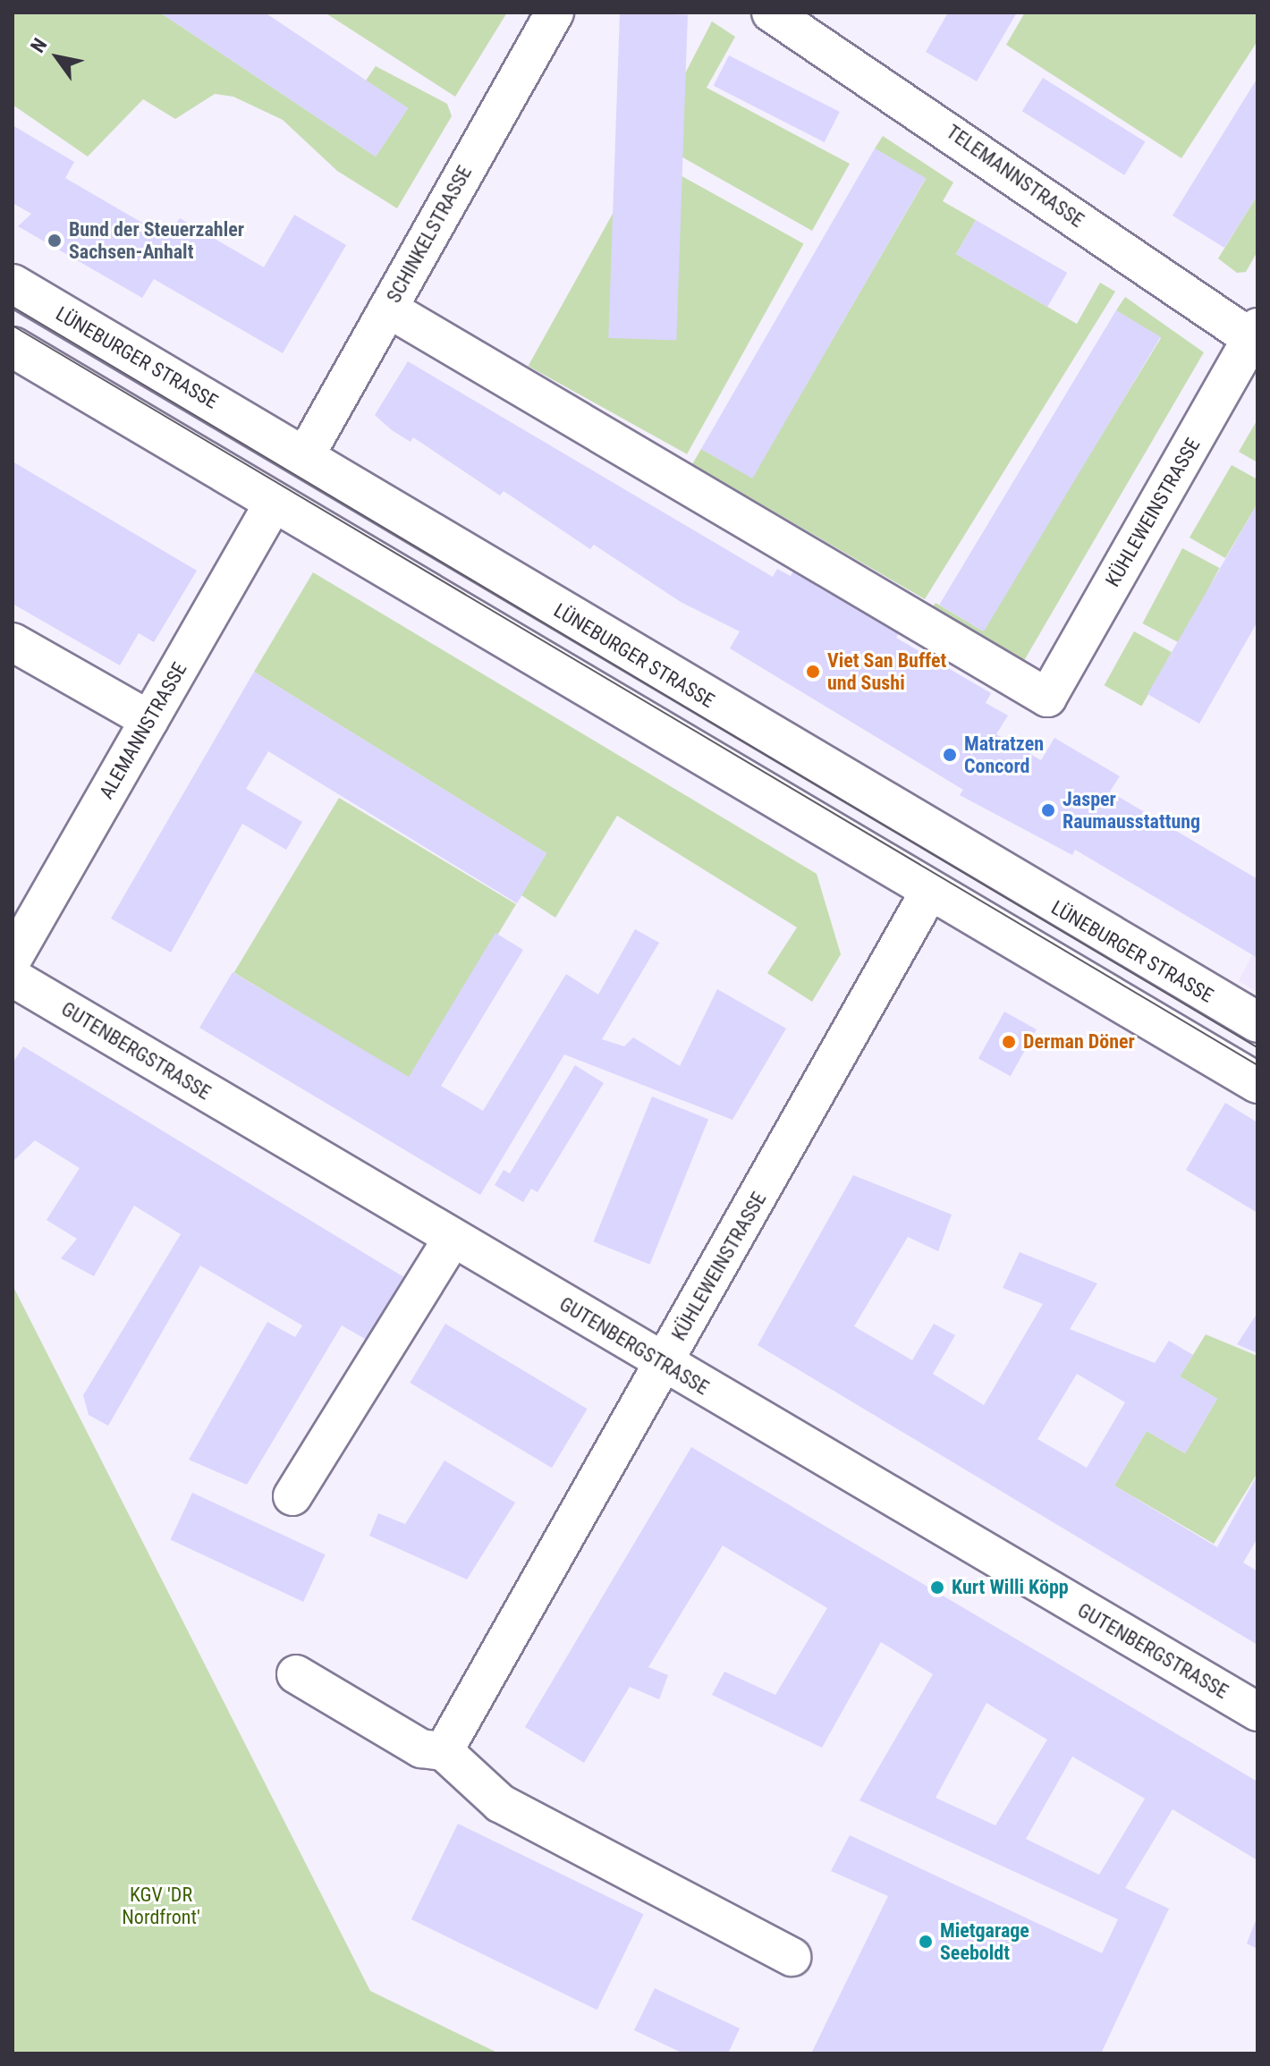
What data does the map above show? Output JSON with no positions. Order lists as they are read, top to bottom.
{
  "streets": {
    "main road": ["LÜNEBURGER STRASSE"],
    "street": [
      "TELEMANNSTRASSE",
      "SCHINKELSTRASSE",
      "KÜHLEWEINSTRASSE",
      "ALEMANNSTRASSE",
      "GUTENBERGSTRASSE"
    ]
  },
  "crossings": [
    ["TELEMANNSTRASSE", "KÜHLEWEINSTRASSE"],
    ["SCHINKELSTRASSE", "LÜNEBURGER STRASSE"],
    ["SCHINKELSTRASSE", "KÜHLEWEINSTRASSE"],
    ["KÜHLEWEINSTRASSE", "GUTENBERGSTRASSE"]
  ],
  "parks": ["KGV 'DR Nordfront'"],
  "places": [
    "Bund der Steuerzahler Sachsen-Anhalt",
    "Viet San Buffet und Sushi",
    "Matratzen Concord",
    "Jasper Raumausstattung",
    "Derman Döner",
    "Kurt Willi Köpp",
    "Mietgarage Seeboldt"
  ],
  "north": "top left"
}
